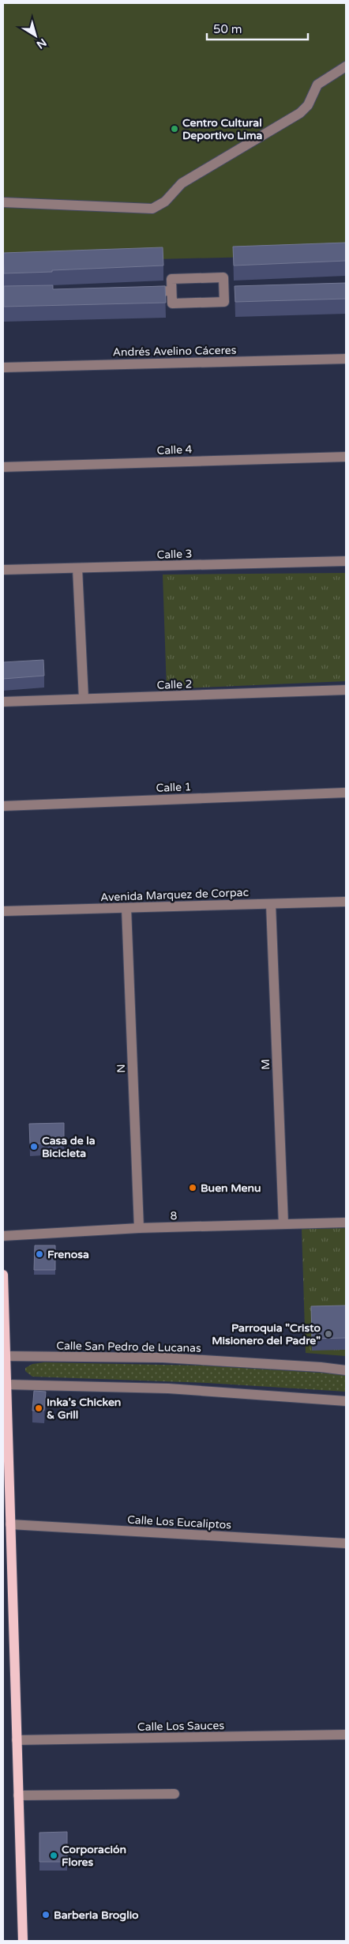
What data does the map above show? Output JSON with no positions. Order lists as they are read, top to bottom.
{
  "streets": {
    "street": [
      "Andrés Avelino Cáceres",
      "Calle 4",
      "Calle 3",
      "Calle 2",
      "Calle 1",
      "Avenida Marquez de Corpac",
      "M",
      "N",
      "8",
      "Calle San Pedro de Lucanas",
      "Calle Los Eucaliptos",
      "Calle Los Sauces"
    ]
  },
  "crossings": [
    ["Avenida Marquez de Corpac", "M"],
    ["Avenida Marquez de Corpac", "N"],
    ["M", "8"],
    ["N", "8"]
  ],
  "places": [
    "Centro Cultural Deportivo Lima",
    "Casa de la Bicicleta",
    "Buen Menu",
    "Frenosa",
    "Parroquia \"Cristo Misionero del Padre\"",
    "Inka's Chicken & Grill",
    "Corporación Flores",
    "Barberia Broglio"
  ],
  "scale_bar": "50 m",
  "north": "bottom right"
}
